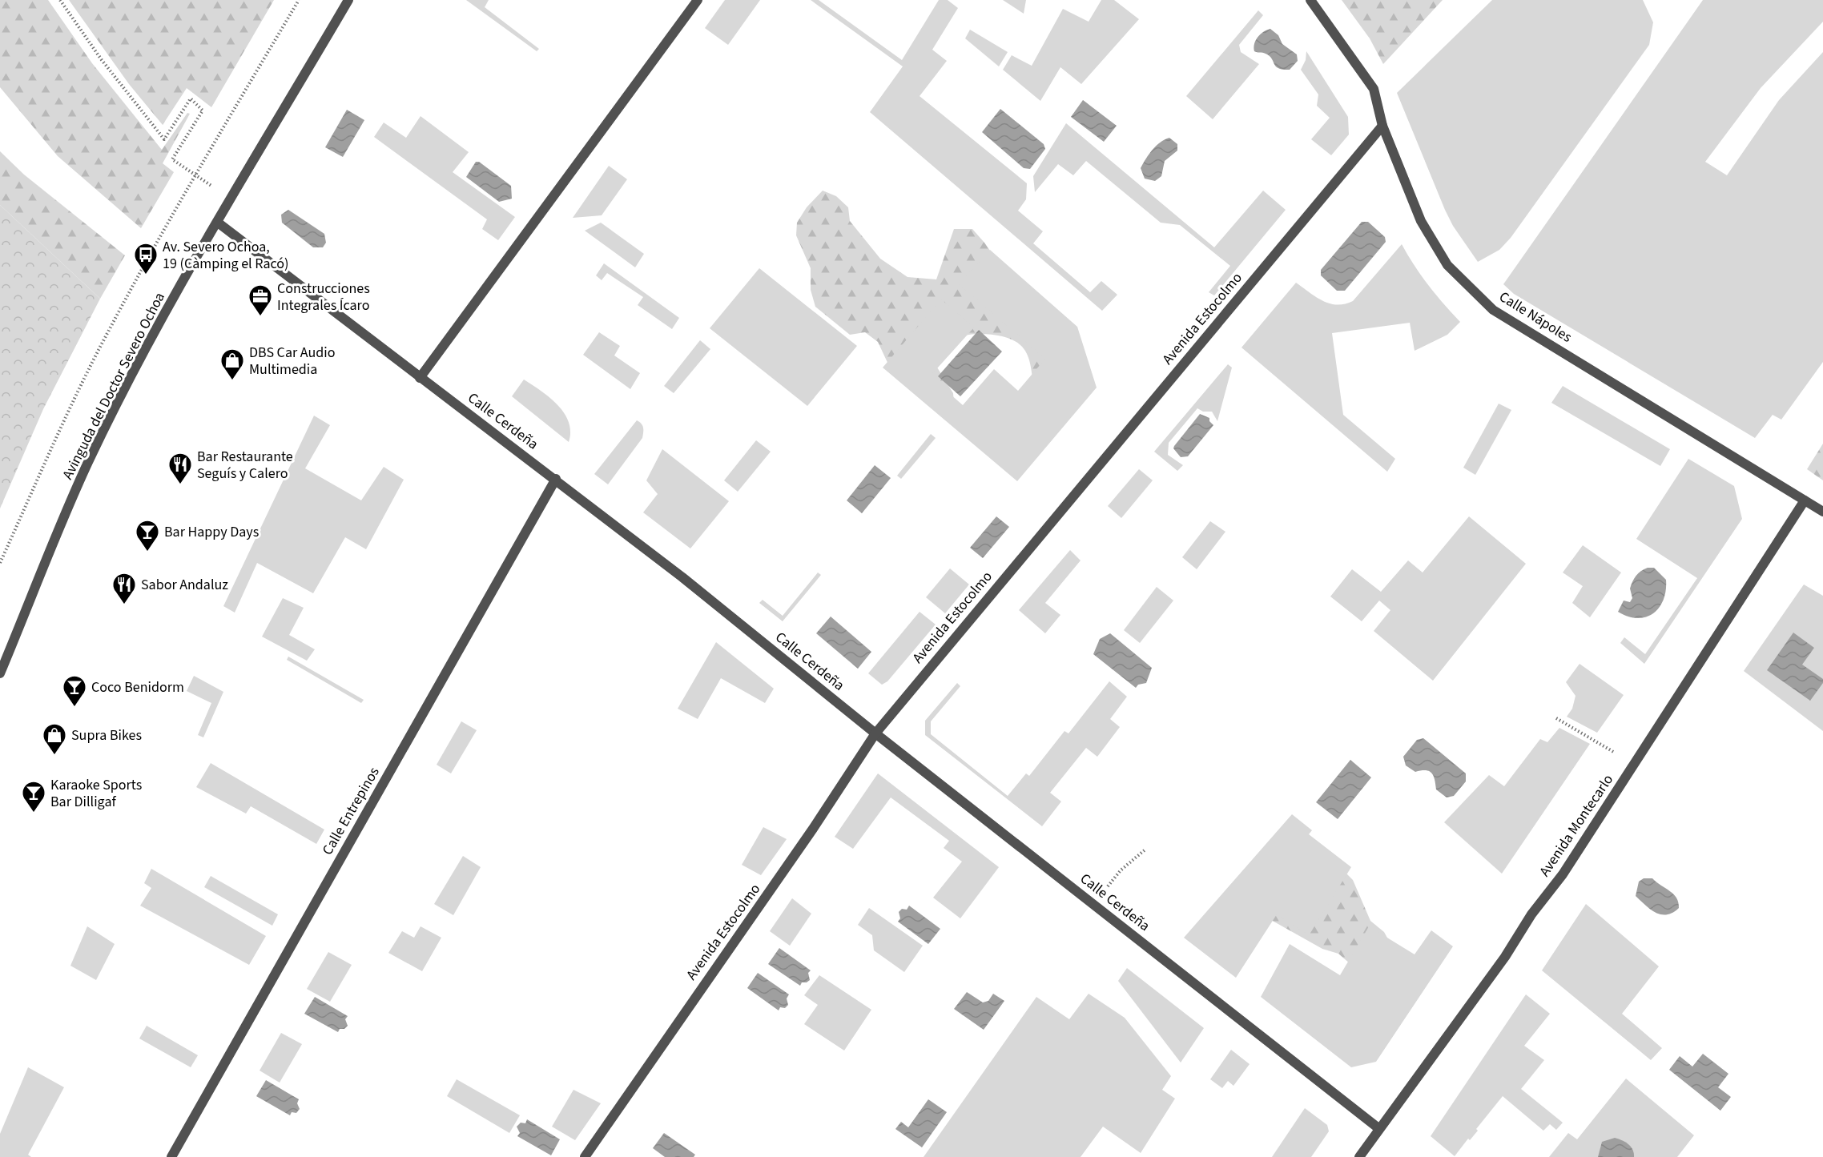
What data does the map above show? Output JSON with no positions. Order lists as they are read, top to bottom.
{
  "streets": {
    "street": [
      "Calle Nápoles",
      "Avenida Estocolmo",
      "Avinguda del Doctor Severo Ochoa",
      "Calle Cerdeña",
      "Calle Entrepinos",
      "Avenida Montecarlo"
    ]
  },
  "crossings": [
    ["Calle Nápoles", "Avenida Estocolmo"],
    ["Calle Nápoles", "Avenida Montecarlo"],
    ["Avenida Estocolmo", "Calle Cerdeña"],
    ["Avinguda del Doctor Severo Ochoa", "Calle Cerdeña"],
    ["Calle Cerdeña", "Calle Entrepinos"],
    ["Calle Cerdeña", "Avenida Montecarlo"]
  ],
  "places": {
    "bus stop": ["Av. Severo Ochoa, 19 (Càmping el Racó)"],
    "office": ["Construcciones Integrales Ícaro"],
    "shop": ["DBS Car Audio Multimedia", "Supra Bikes"],
    "restaurant": ["Bar Restaurante Seguís y Calero", "Sabor Andaluz"],
    "bar": ["Bar Happy Days", "Coco Benidorm", "Karaoke Sports Bar Dilligaf"]
  }
}
